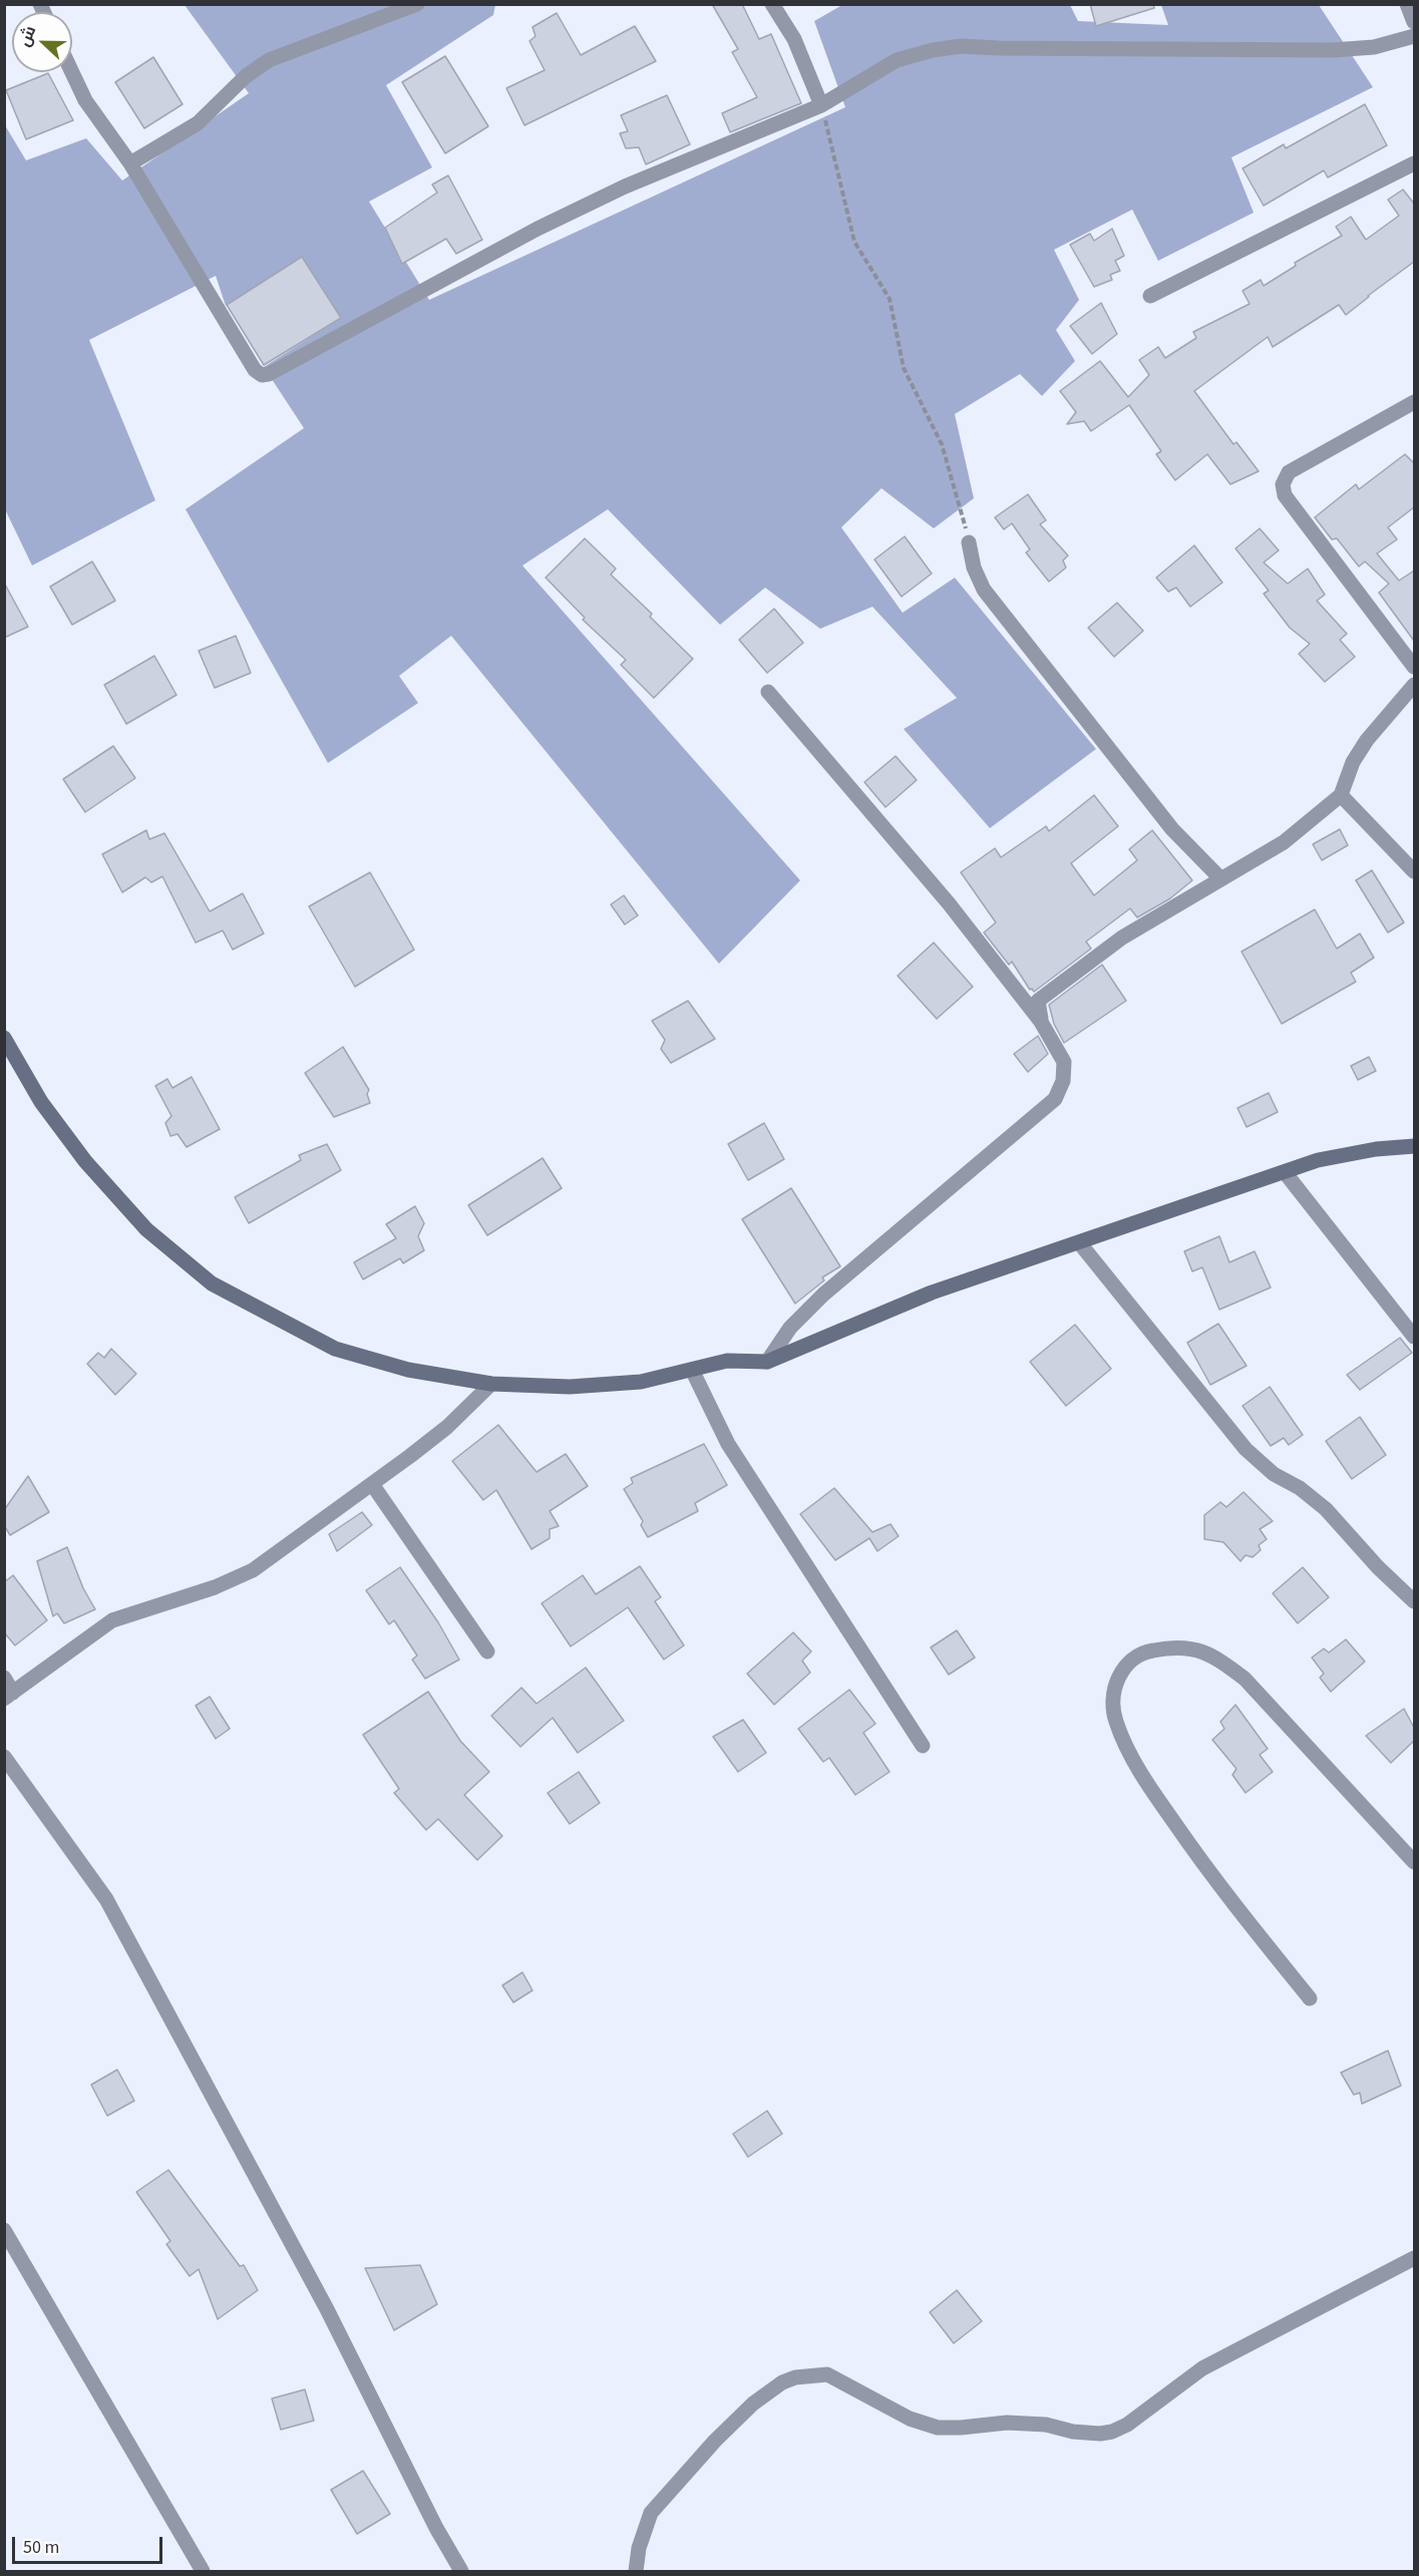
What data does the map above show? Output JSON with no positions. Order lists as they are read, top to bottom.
{
  "scale_bar": "50 m",
  "north": "left"
}
